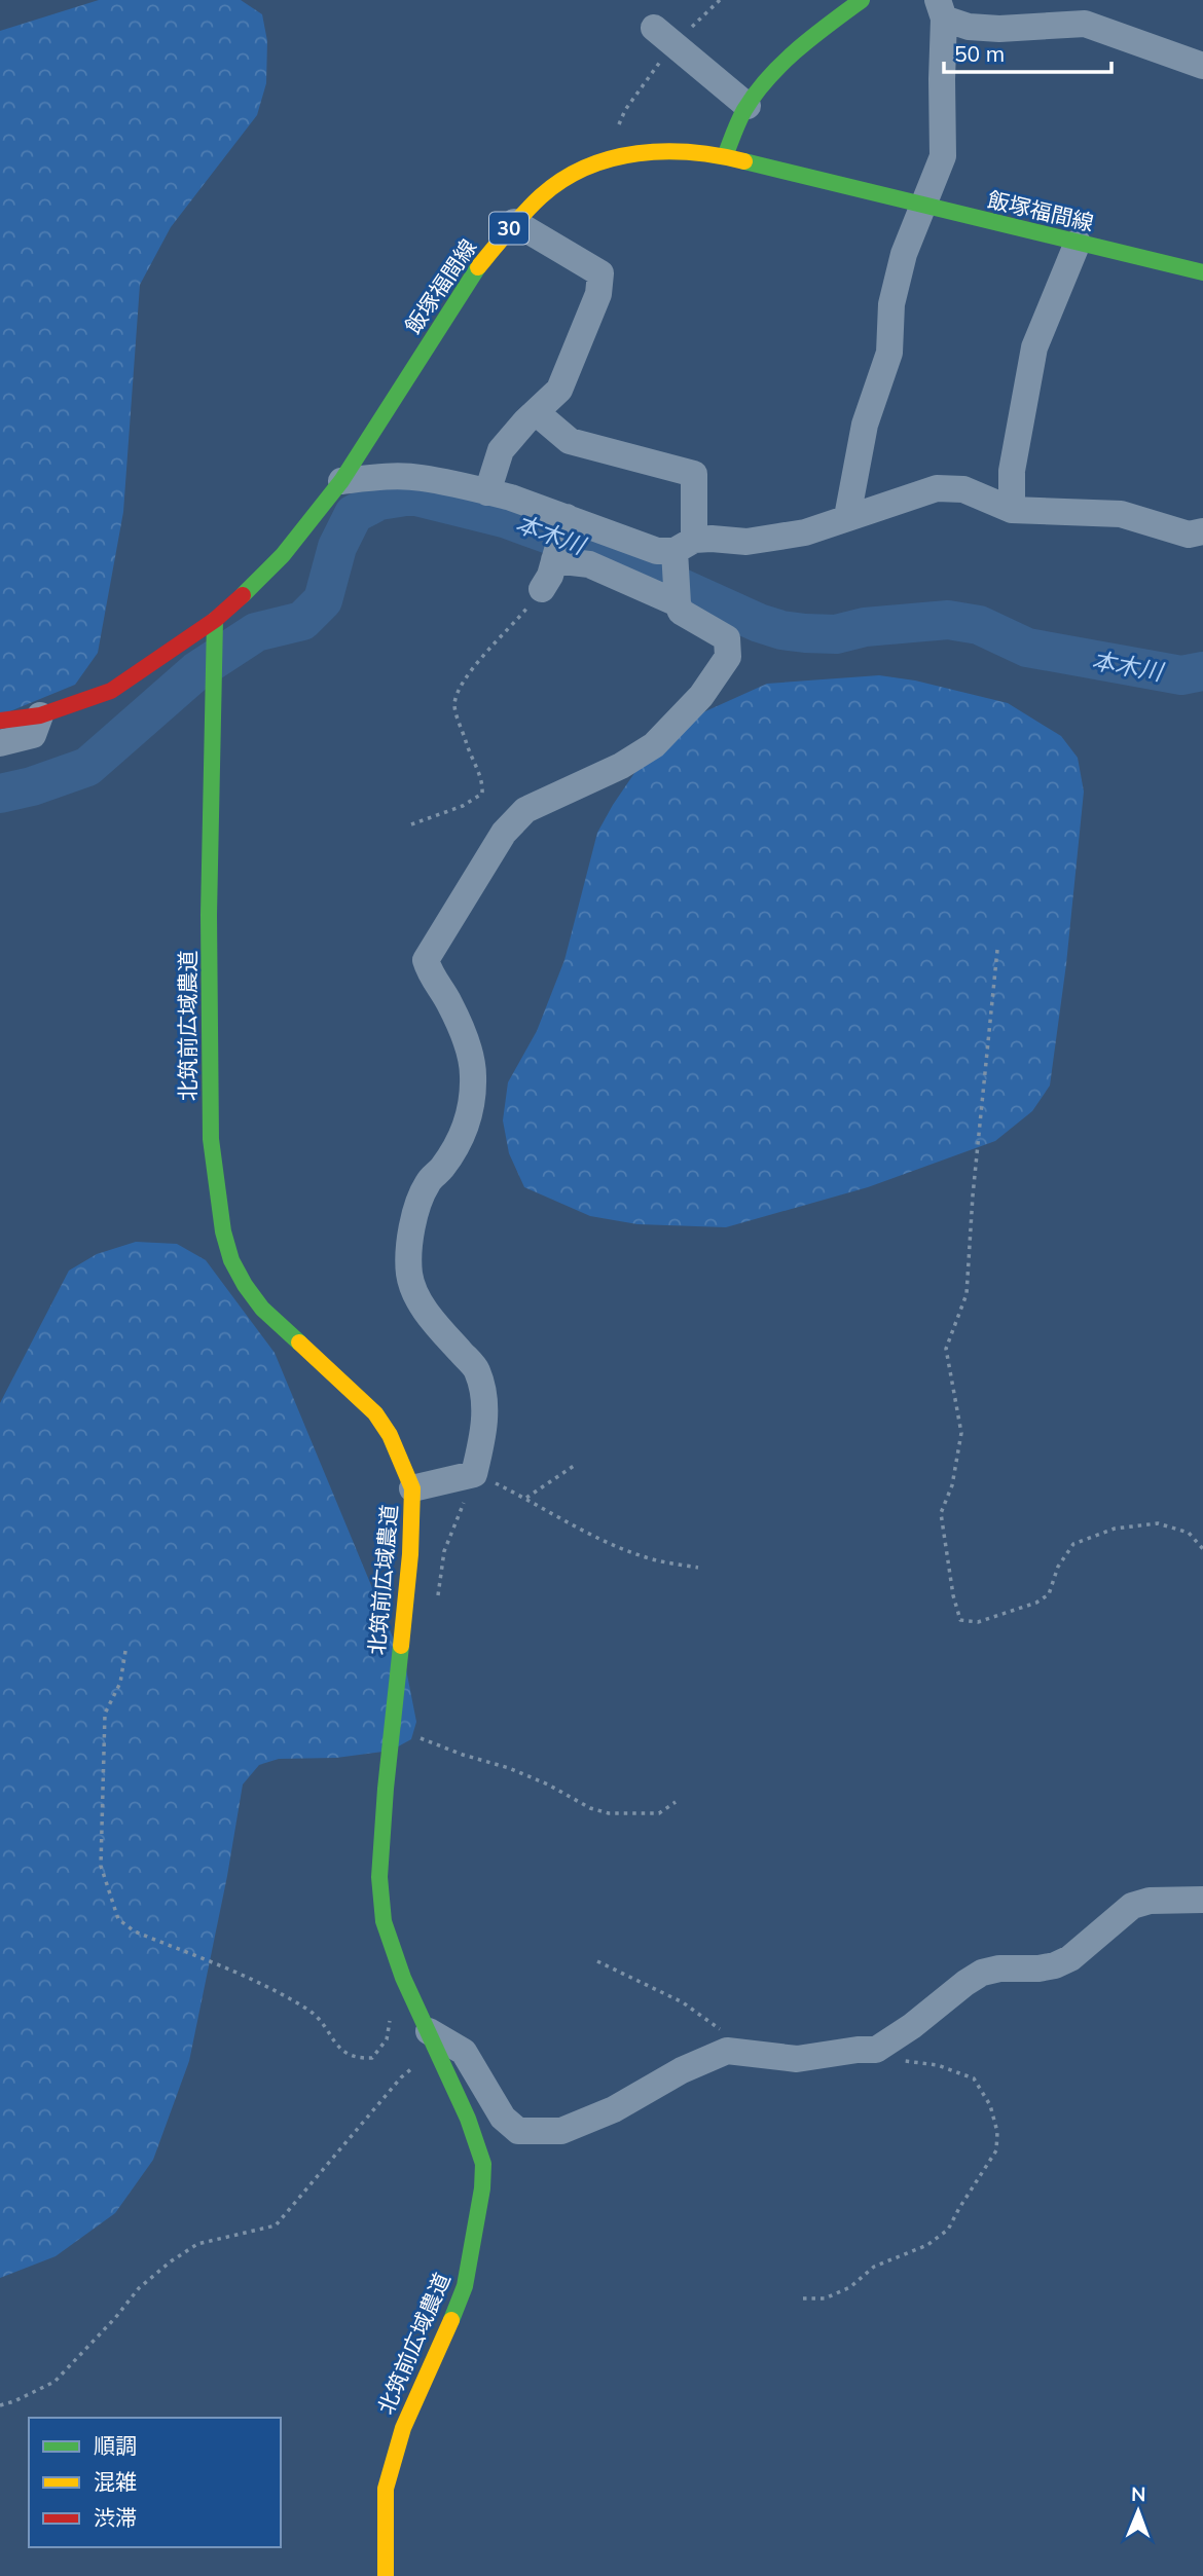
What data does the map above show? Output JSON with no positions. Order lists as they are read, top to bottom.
{
  "streets": {
    "street": ["飯塚福間線", "30", "北筑前広域農道"]
  },
  "crossings": [
    ["飯塚福間線", "北筑前広域農道"]
  ],
  "water": ["本木川"],
  "legend": ["順調", "混雑", "渋滞"],
  "scale_bar": "50 m",
  "north": "top"
}
